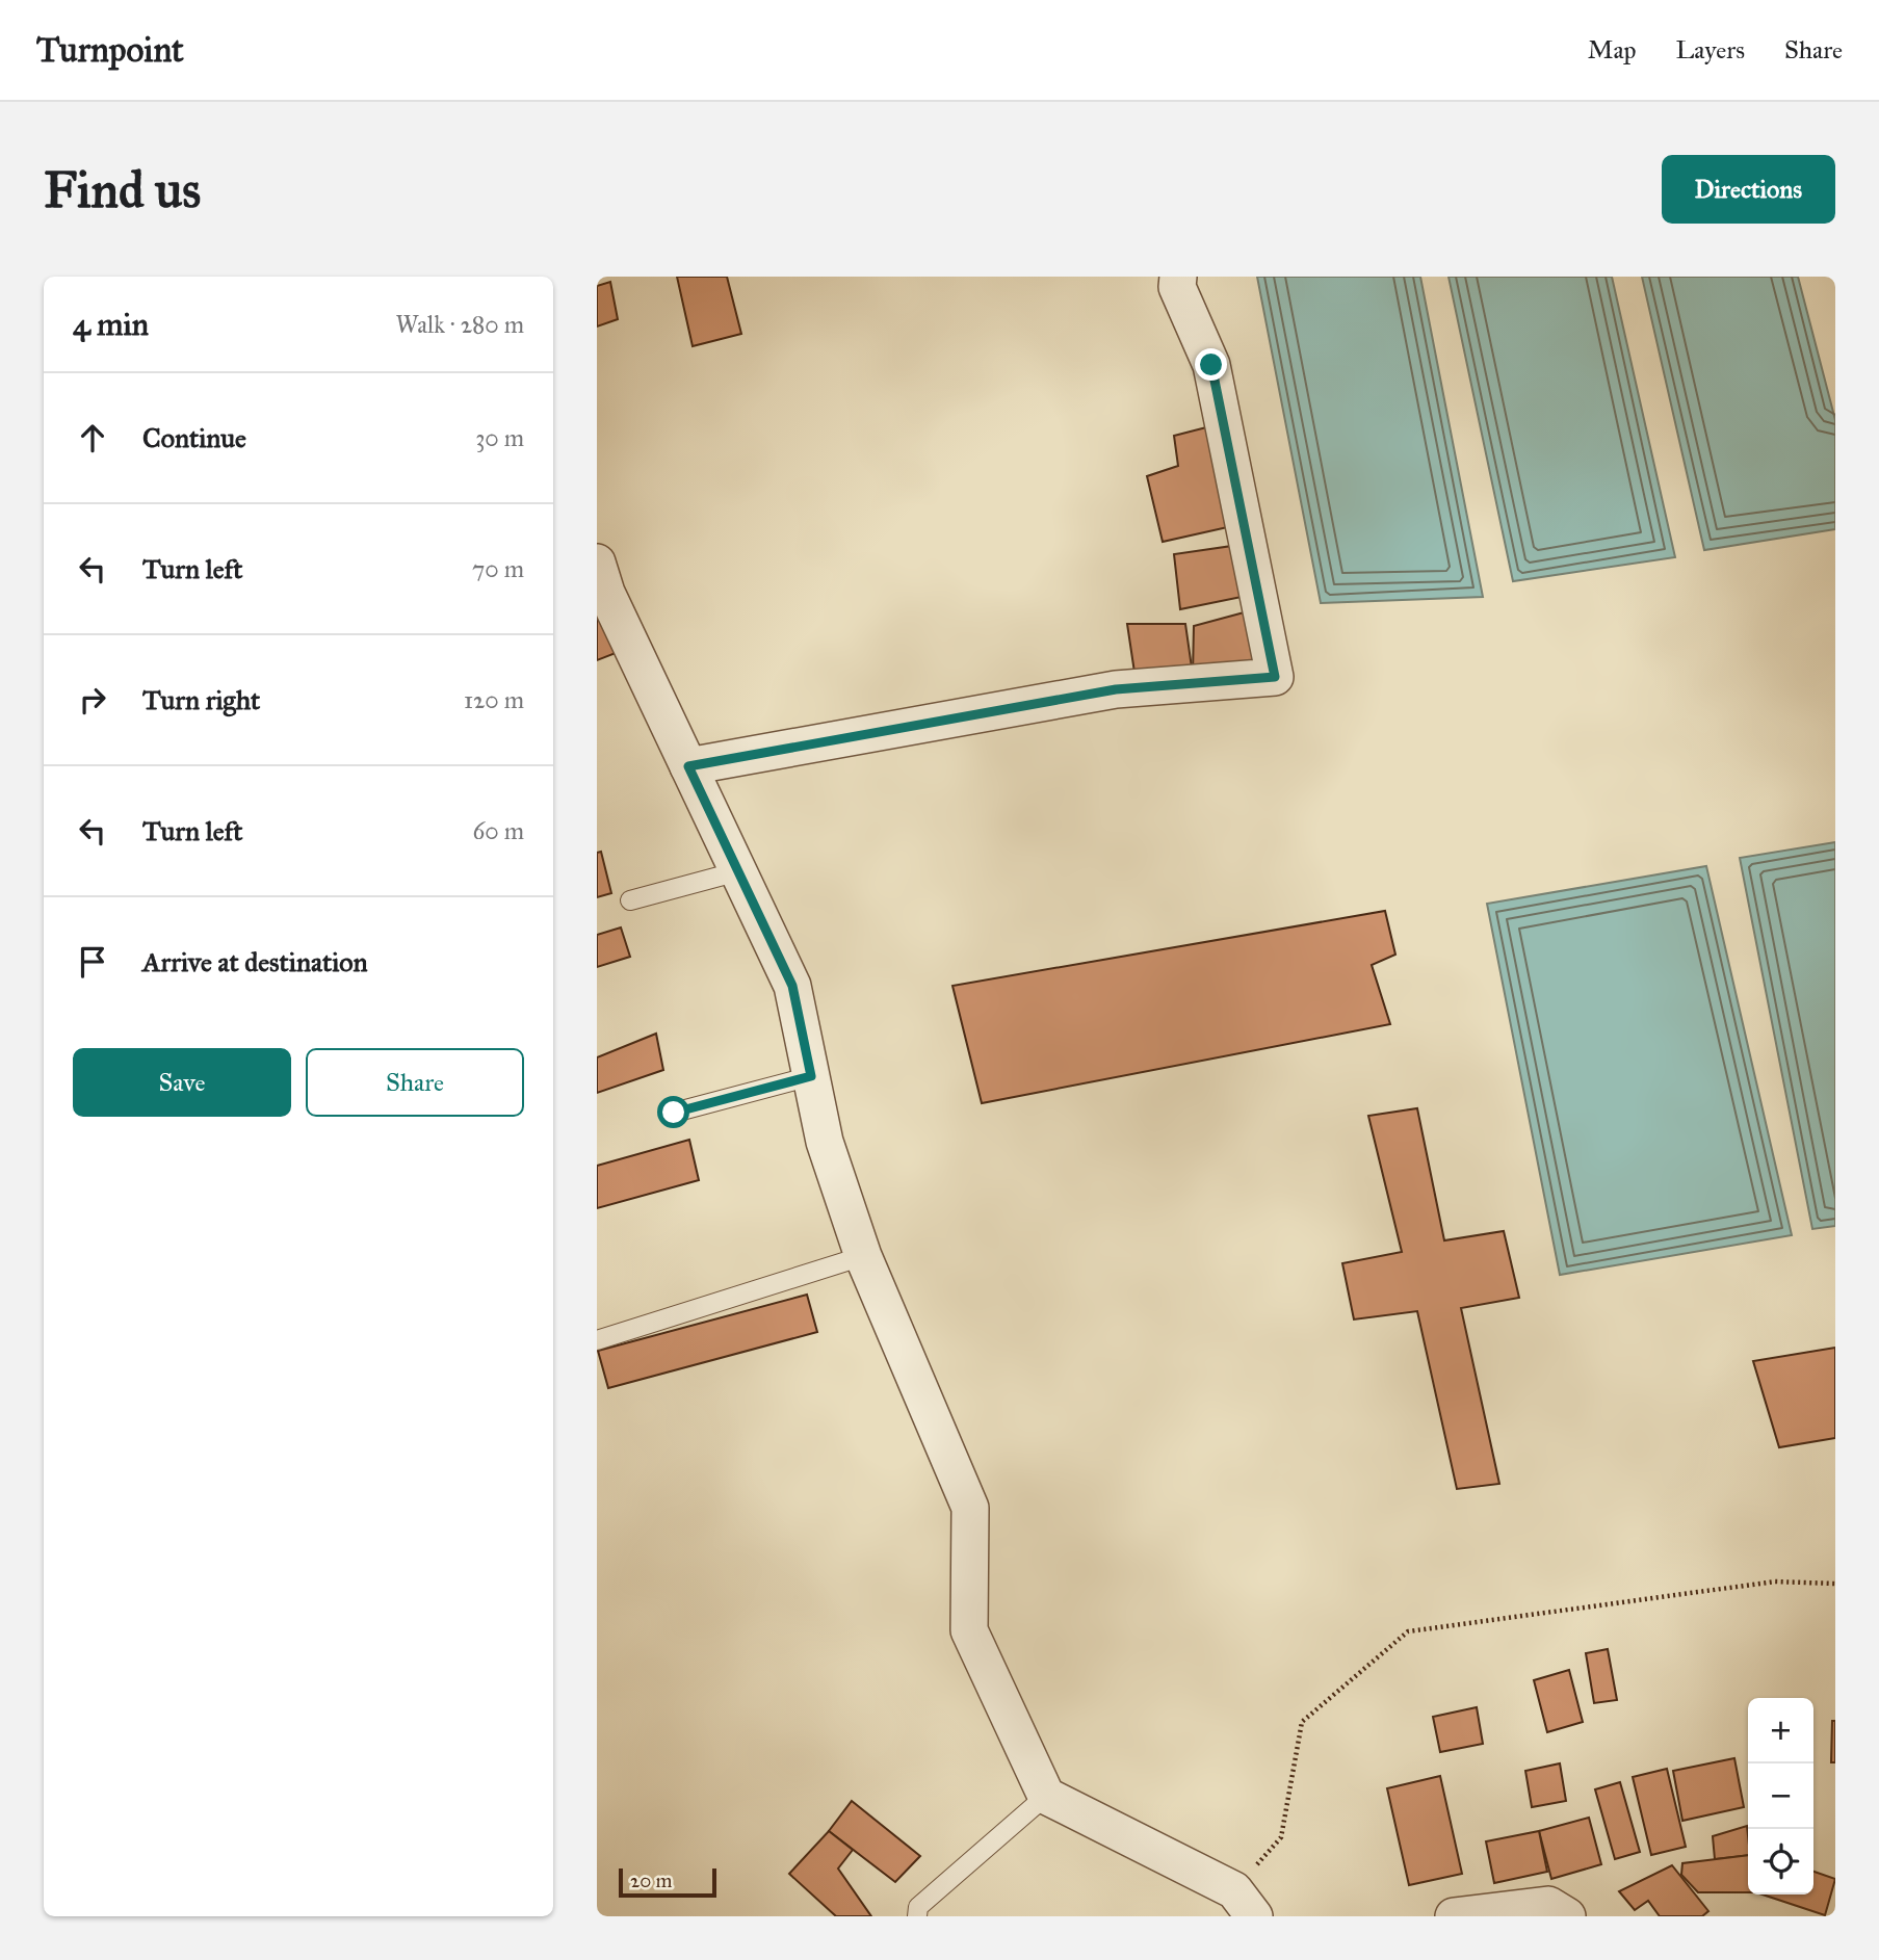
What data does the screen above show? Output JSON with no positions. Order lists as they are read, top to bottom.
{
  "scale_bar": "20 m",
  "page": {
    "header": "Turnpoint",
    "nav": ["Map", "Layers", "Share"],
    "buttons": [
      "Directions",
      ["Save", "Share"]
    ],
    "title": "Find us",
    "heading": ["4 min", "Walk · 280 m"],
    "list": [
      ["Continue", "30 m"],
      ["Turn left", "70 m"],
      ["Turn right", "120 m"],
      ["Turn left", "60 m"],
      "Arrive at destination"
    ],
    "map_buttons": ["+", "−"],
    "scale": "20 m"
  }
}
